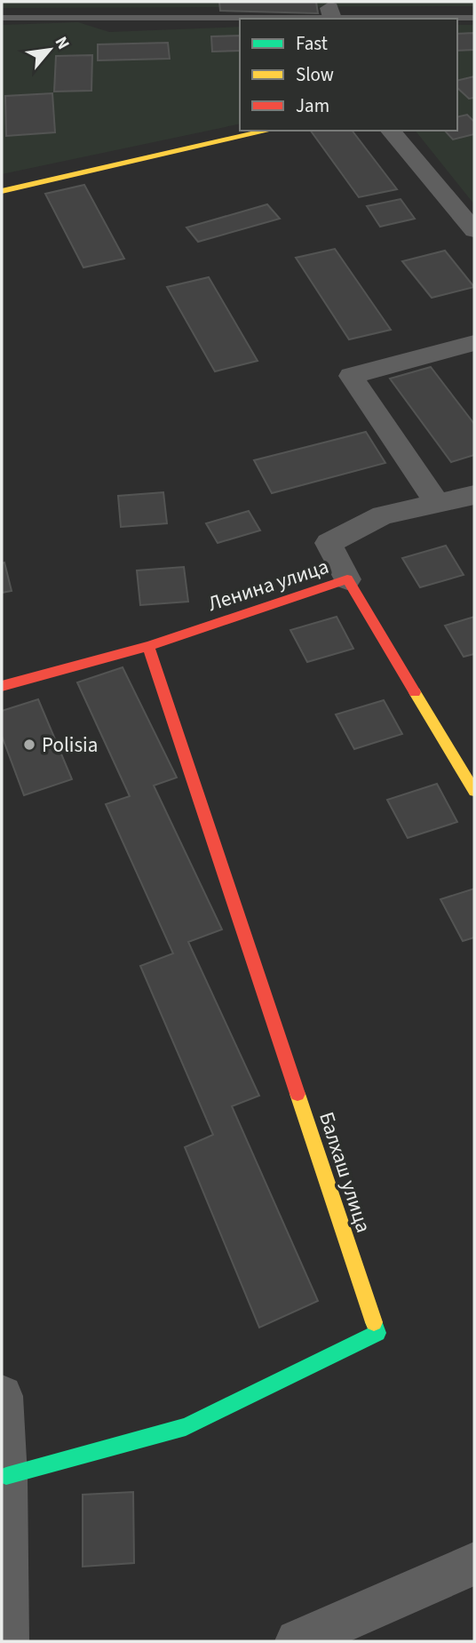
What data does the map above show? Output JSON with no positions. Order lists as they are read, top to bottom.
{
  "streets": {
    "street": ["Ленина улица", "Балхаш улица"]
  },
  "crossings": [
    ["Ленина улица", "Балхаш улица"]
  ],
  "places": ["Polisia"],
  "legend": ["Fast", "Slow", "Jam"],
  "north": "top right"
}
